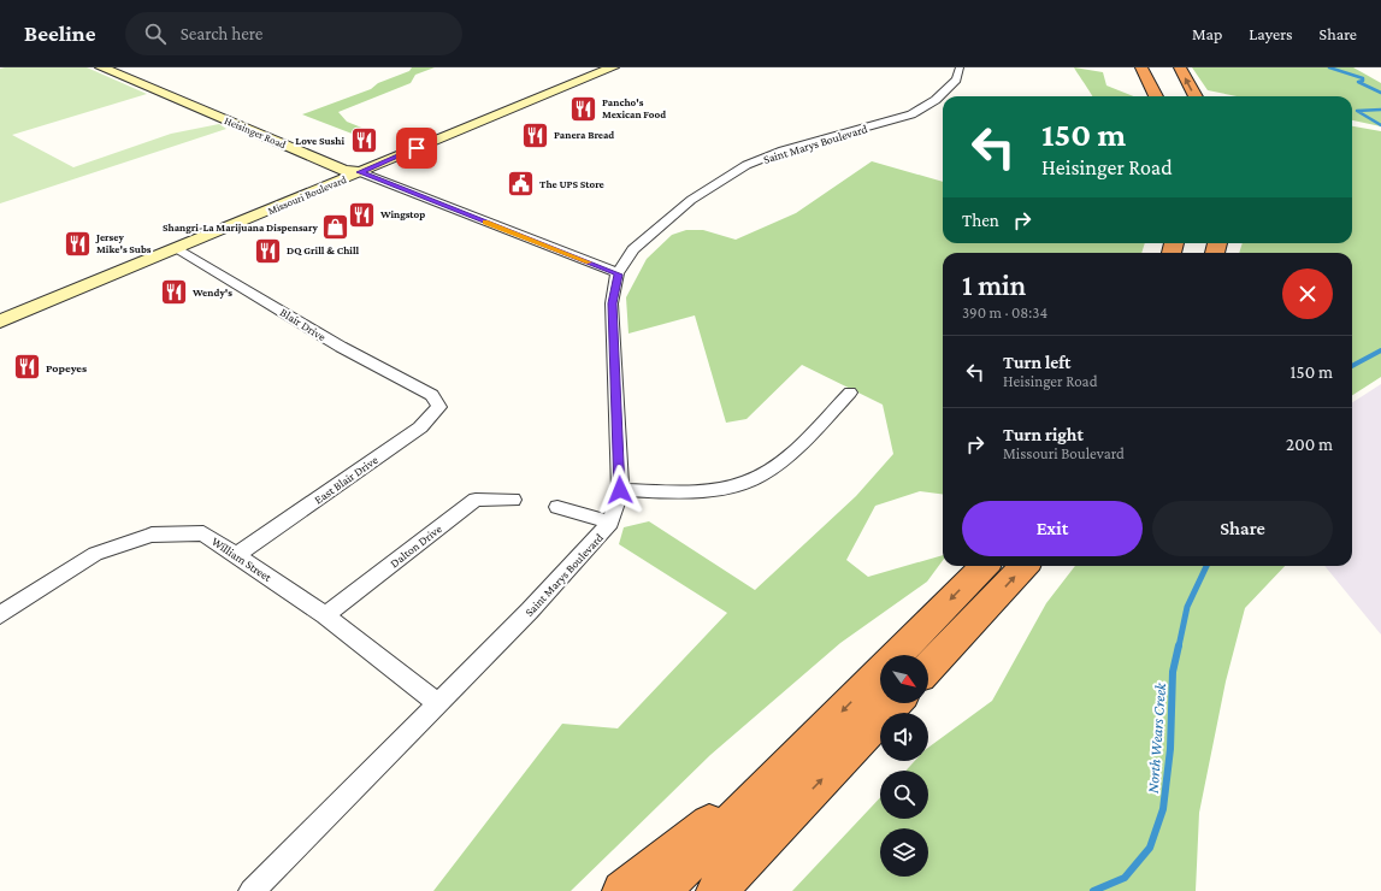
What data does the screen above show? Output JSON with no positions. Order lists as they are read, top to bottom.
{
  "streets": {
    "main road": ["Heisinger Road", "Missouri Boulevard"],
    "street": [
      "Saint Marys Boulevard",
      "Blair Drive",
      "East Blair Drive",
      "Dalton Drive",
      "William Street"
    ]
  },
  "crossings": [
    ["Heisinger Road", "Saint Marys Boulevard"],
    ["Heisinger Road", "Missouri Boulevard"],
    ["Saint Marys Boulevard", "William Street"],
    ["Missouri Boulevard", "Blair Drive"],
    ["Blair Drive", "East Blair Drive"],
    ["East Blair Drive", "William Street"],
    ["Dalton Drive", "William Street"]
  ],
  "water": ["North Wears Creek"],
  "places": {
    "restaurant": [
      "Pancho's Mexican Food",
      "Panera Bread",
      "Love Sushi",
      "Wingstop",
      "Jersey Mike's Subs",
      "DQ Grill & Chill",
      "Wendy's",
      "Popeyes"
    ],
    "public building": ["The UPS Store"],
    "shop": ["Shangri-La Marijuana Dispensary"]
  },
  "north": "bottom right",
  "page": {
    "header": "Beeline",
    "search": "Search here",
    "nav": ["Map", "Layers", "Share"],
    "turn": ["150 m", "Heisinger Road"],
    "then": "Then",
    "heading": ["1 min", "390 m · 08:34"],
    "list": [
      {
        "name": "Turn left",
        "note": "Heisinger Road",
        "value": "150 m"
      },
      {
        "name": "Turn right",
        "note": "Missouri Boulevard",
        "value": "200 m"
      }
    ],
    "buttons": ["Exit", "Share"]
  }
}
